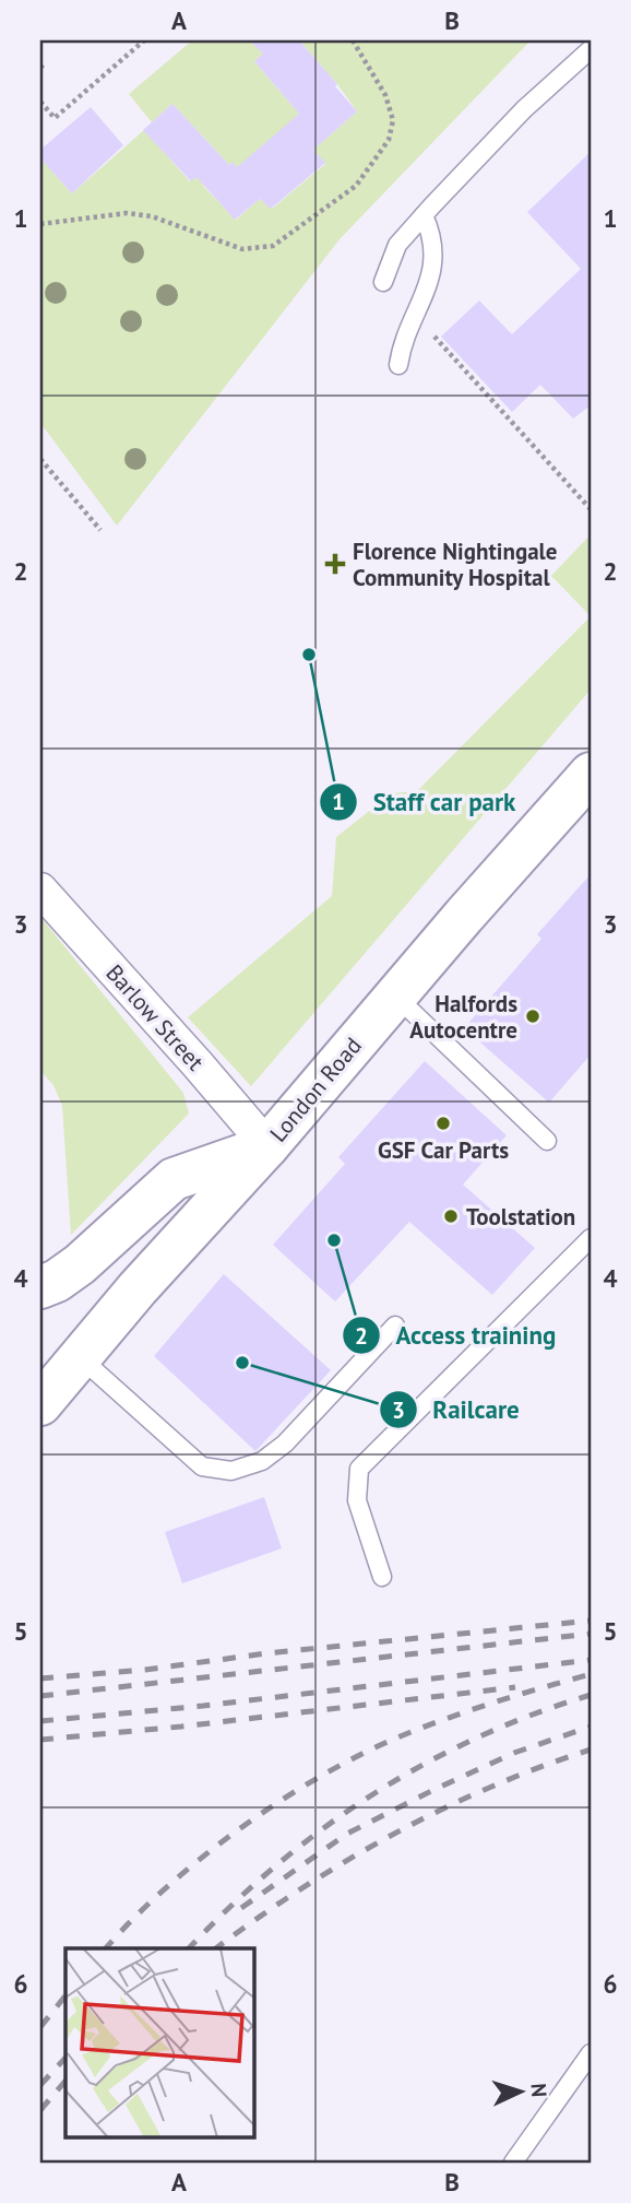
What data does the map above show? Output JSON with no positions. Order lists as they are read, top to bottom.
{
  "streets": {
    "main road": ["London Road"],
    "street": ["Barlow Street"]
  },
  "crossings": [
    ["Barlow Street", "London Road"]
  ],
  "places": {
    "health": ["Florence Nightingale Community Hospital"],
    "other": [
      "Staff car park",
      "Halfords Autocentre",
      "GSF Car Parts",
      "Toolstation",
      "Access training",
      "Railcare"
    ]
  },
  "north": "right",
  "grid": {
    "columns": ["A", "B"],
    "rows": [
      "1",
      "2",
      "3",
      "4",
      "5",
      "6"
    ]
  }
}
